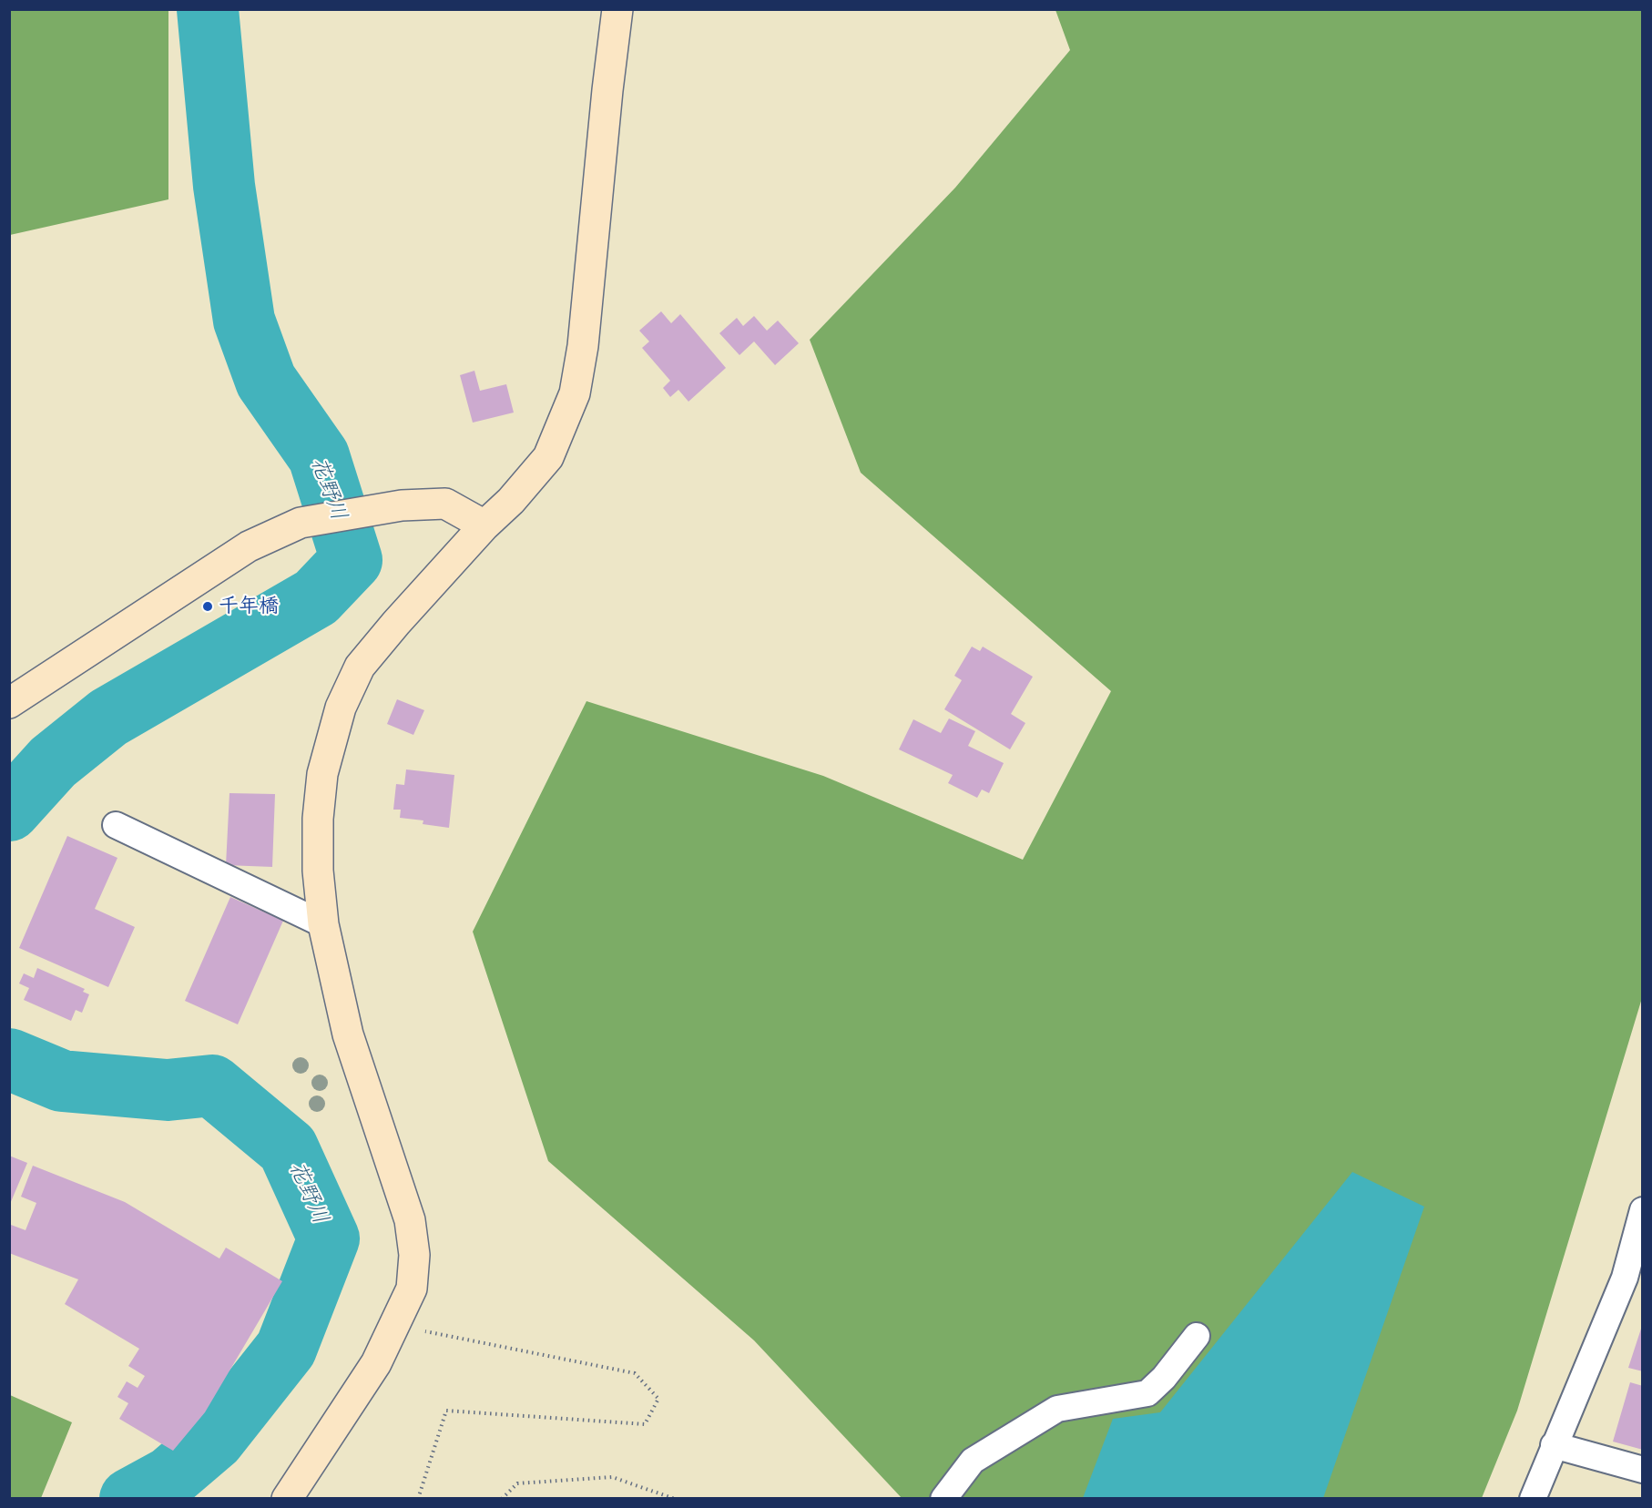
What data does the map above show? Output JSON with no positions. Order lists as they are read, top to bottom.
{
  "water": ["花野川"],
  "places": ["千年橋"]
}
